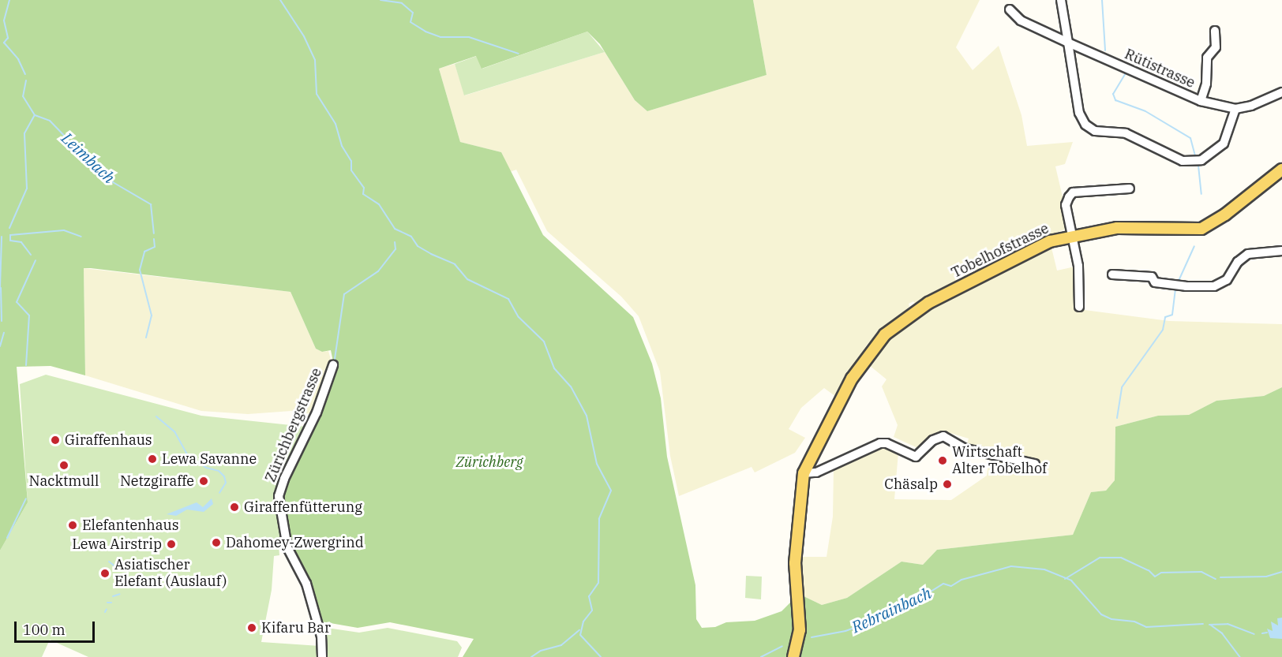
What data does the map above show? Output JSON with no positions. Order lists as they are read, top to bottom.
{
  "streets": {
    "main road": ["Tobelhofstrasse"],
    "street": ["Rütistrasse", "Zürichbergstrasse"]
  },
  "water": ["Leimbach", "Rebrainbach"],
  "parks": ["Zürichberg"],
  "places": [
    "Giraffenhaus",
    "Lewa Savanne",
    "Wirtschaft Alter Tobelhof",
    "Nacktmull",
    "Netzgiraffe",
    "Chäsalp",
    "Giraffenfütterung",
    "Elefantenhaus",
    "Dahomey-Zwergrind",
    "Lewa Airstrip",
    "Asiatischer Elefant (Auslauf)",
    "Kifaru Bar"
  ],
  "scale_bar": "100 m"
}
